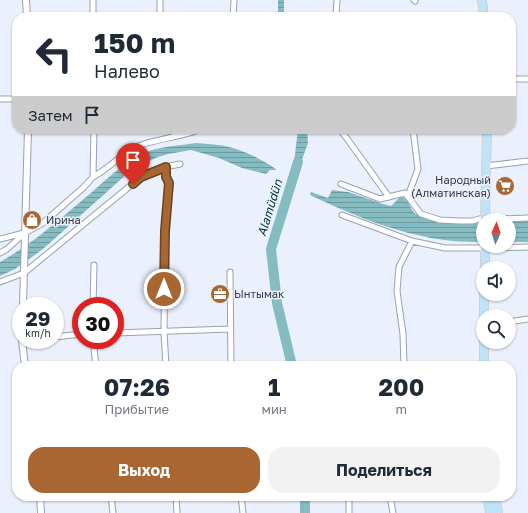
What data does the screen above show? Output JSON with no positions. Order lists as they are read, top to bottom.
{
  "water": ["Alamüdün"],
  "places": {
    "supermarket": ["Народный (Алматинская)"],
    "shop": ["Ирина"],
    "office": ["Ынтымак"]
  },
  "north": "top",
  "page": {
    "turn": ["150 m", "Налево"],
    "then": "Затем",
    "speed": "29 km/h",
    "limit": "30",
    "eta": [
      "07:26",
      "Прибытие",
      "1",
      "мин",
      "200",
      "m"
    ],
    "buttons": ["Выход", "Поделиться"]
  }
}
